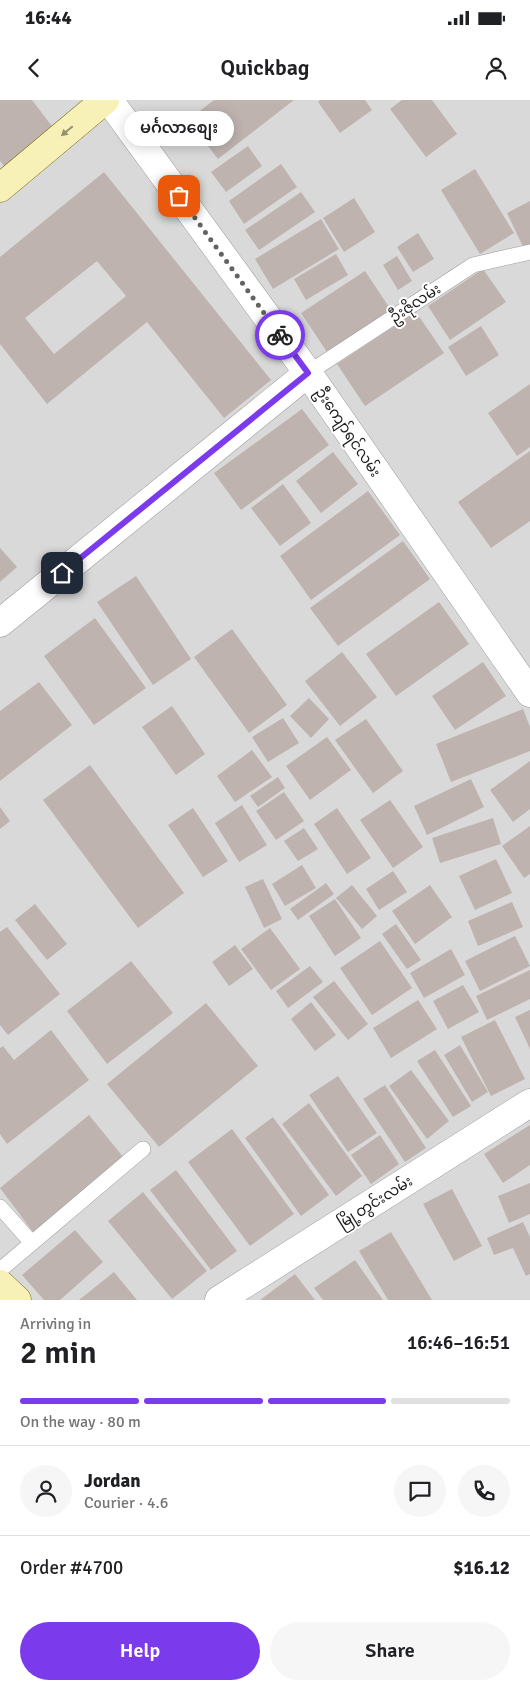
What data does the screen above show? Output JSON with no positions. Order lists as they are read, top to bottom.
{
  "streets": {
    "street": ["ဦးကျော်ရင်လမ်း", "မြို့တွင်းလမ်း"],
    "lane": ["ဦးဇိုလမ်း"]
  },
  "crossings": [
    ["ဦးဇိုလမ်း", "ဦးကျော်ရင်လမ်း"]
  ],
  "places": ["မင်္ဂလာစျေး"],
  "page": {
    "status": "16:44",
    "header": "Quickbag",
    "bubble": "မင်္ဂလာစျေး",
    "heading": ["2 min", "Arriving in", "16:46–16:51"],
    "panel": [
      "Jordan",
      "Courier · 4.6",
      "Order #4700",
      "$16.12"
    ],
    "bar": "On the way · 80 m",
    "buttons": ["Help", "Share"]
  }
}
